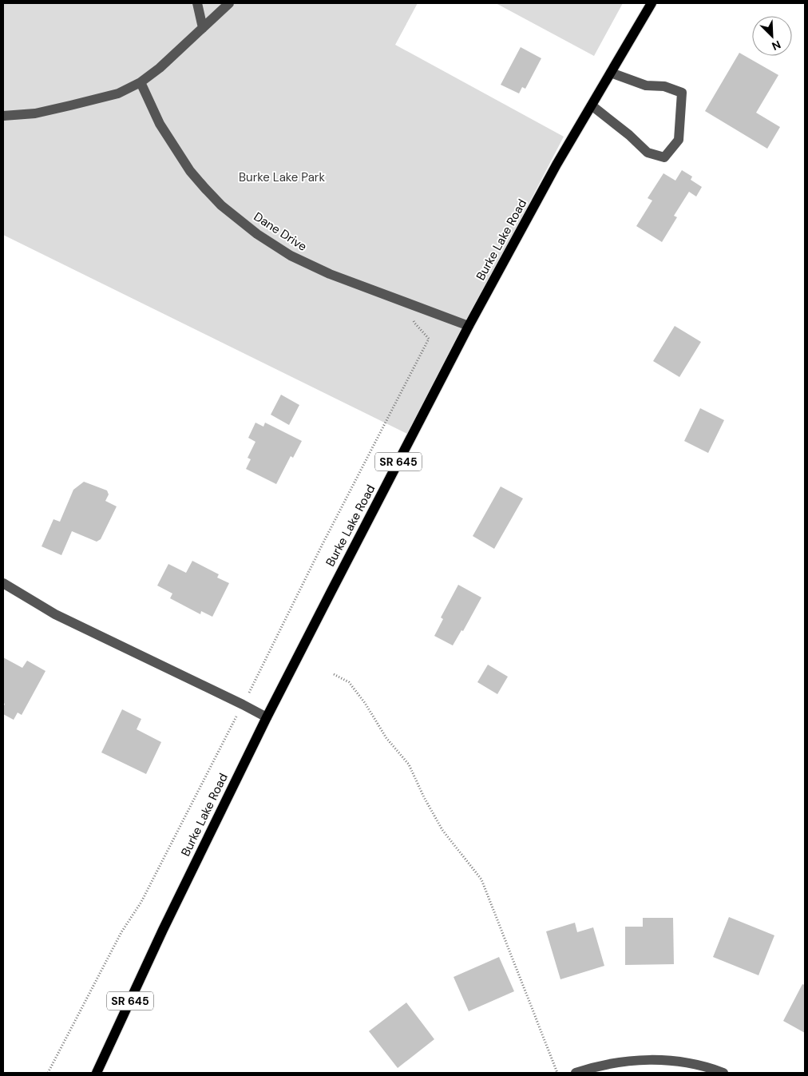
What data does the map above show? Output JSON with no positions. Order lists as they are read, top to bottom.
{
  "streets": {
    "main road": ["Burke Lake Road", "SR 645"],
    "street": ["Dane Drive"]
  },
  "crossings": [
    ["Dane Drive", "Burke Lake Road"]
  ],
  "parks": ["Burke Lake Park"],
  "north": "bottom right"
}
